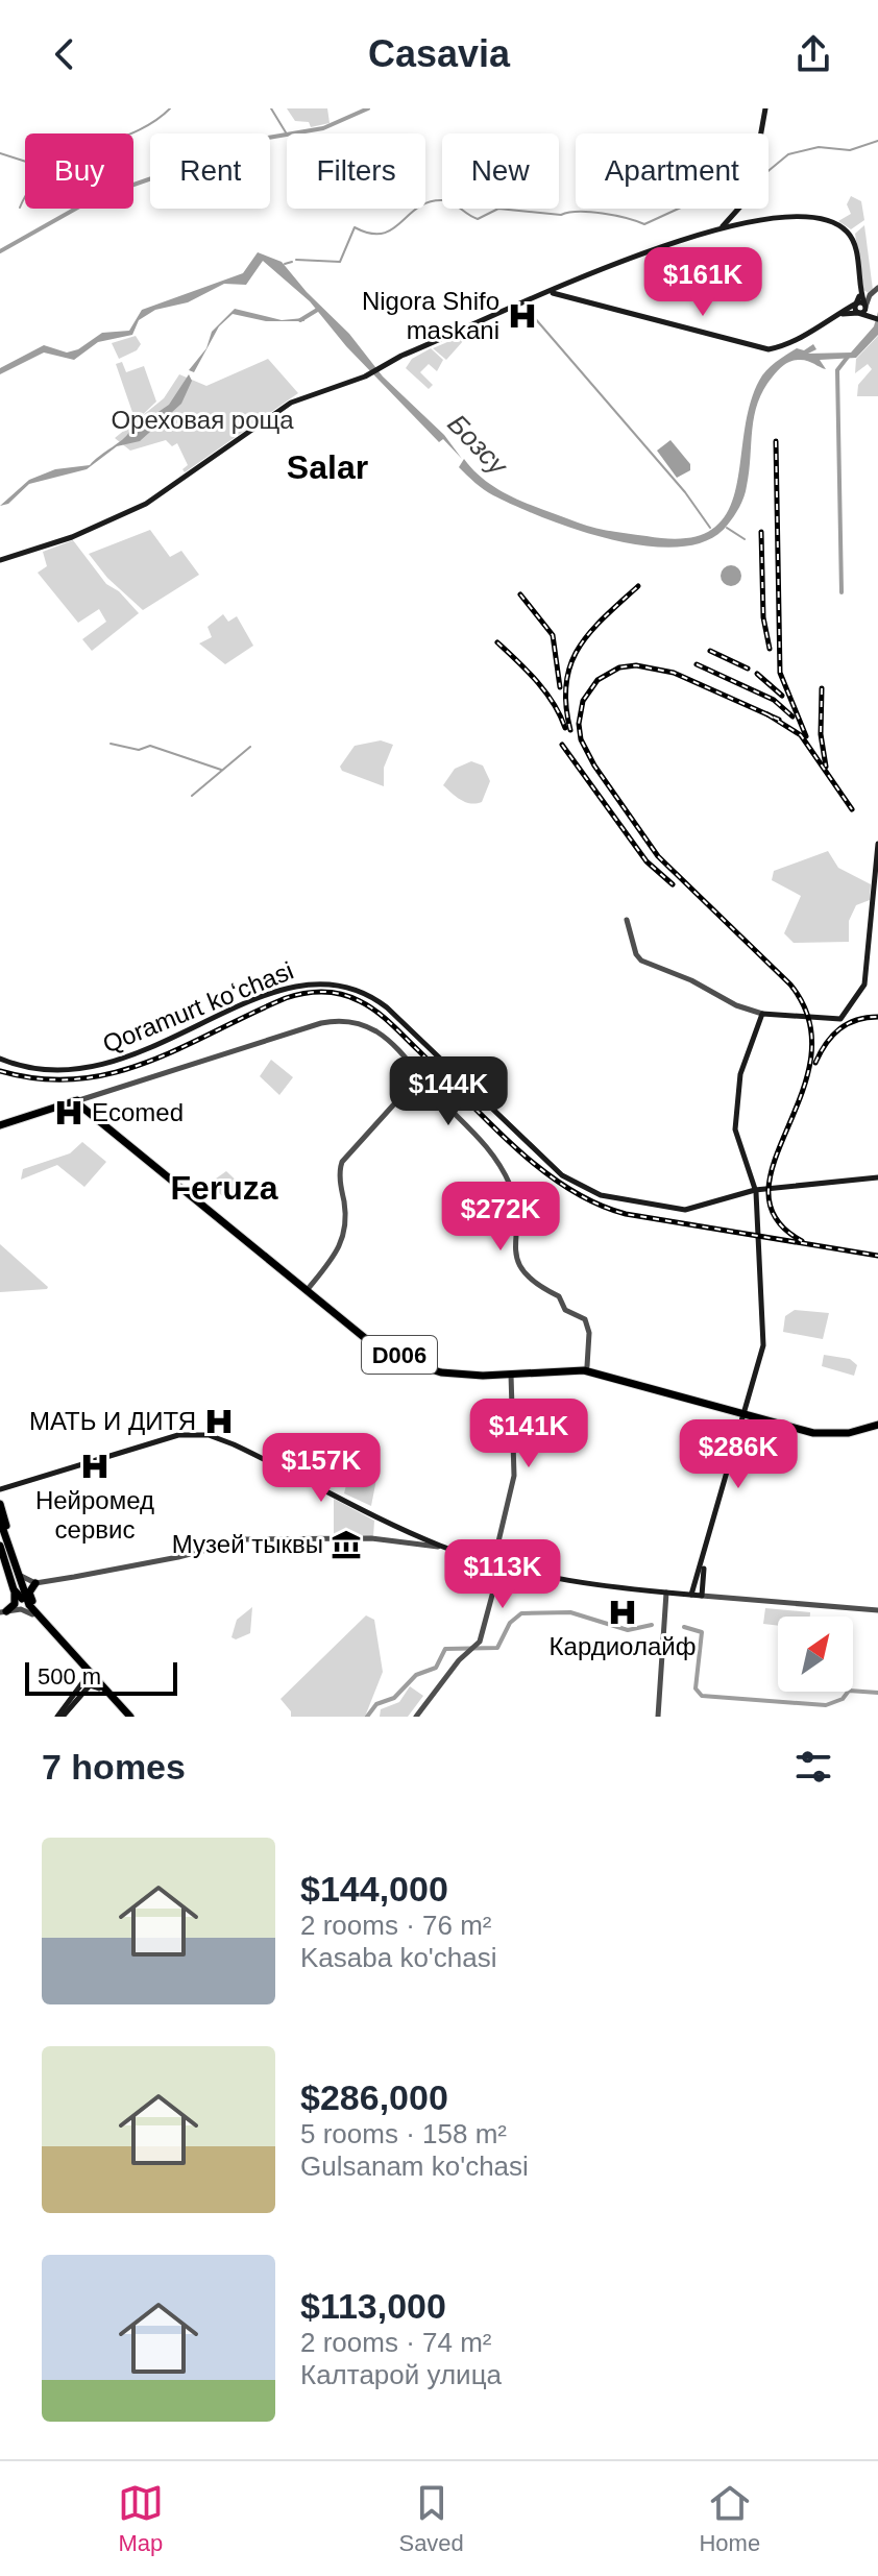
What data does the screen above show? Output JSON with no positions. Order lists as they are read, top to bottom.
{
  "streets": {
    "main road": ["Qoramurt koʻchasi", "D006"]
  },
  "districts": ["Salar", "Feruza"],
  "water": ["Бозсу"],
  "parks": ["Ореховая роща"],
  "places": {
    "hospital": [
      "Nigora Shifo maskani",
      "Ecomed",
      "МАТЬ И ДИТЯ",
      "Нейромед сервис",
      "Кардиолайф"
    ],
    "museum": ["Музей тыквы"]
  },
  "scale_bar": "500 m",
  "north": "top right",
  "page": {
    "header": "Casavia",
    "chip": [
      "Buy",
      "Rent",
      "Filters",
      "New",
      "Apartment"
    ],
    "price": [
      "$161K",
      "$144K",
      "$272K",
      "$141K",
      "$286K",
      "$157K",
      "$113K"
    ],
    "scale": "500 m",
    "heading": "7 homes",
    "list": [
      {
        "name": "$144,000",
        "note": "2 rooms · 76 m² · Kasaba ko'chasi"
      },
      {
        "name": "$286,000",
        "note": "5 rooms · 158 m² · Gulsanam ko'chasi"
      },
      {
        "name": "$113,000",
        "note": "2 rooms · 74 m² · Калтарой улица"
      }
    ],
    "tabs": ["Map", "Saved", "Home"]
  }
}
